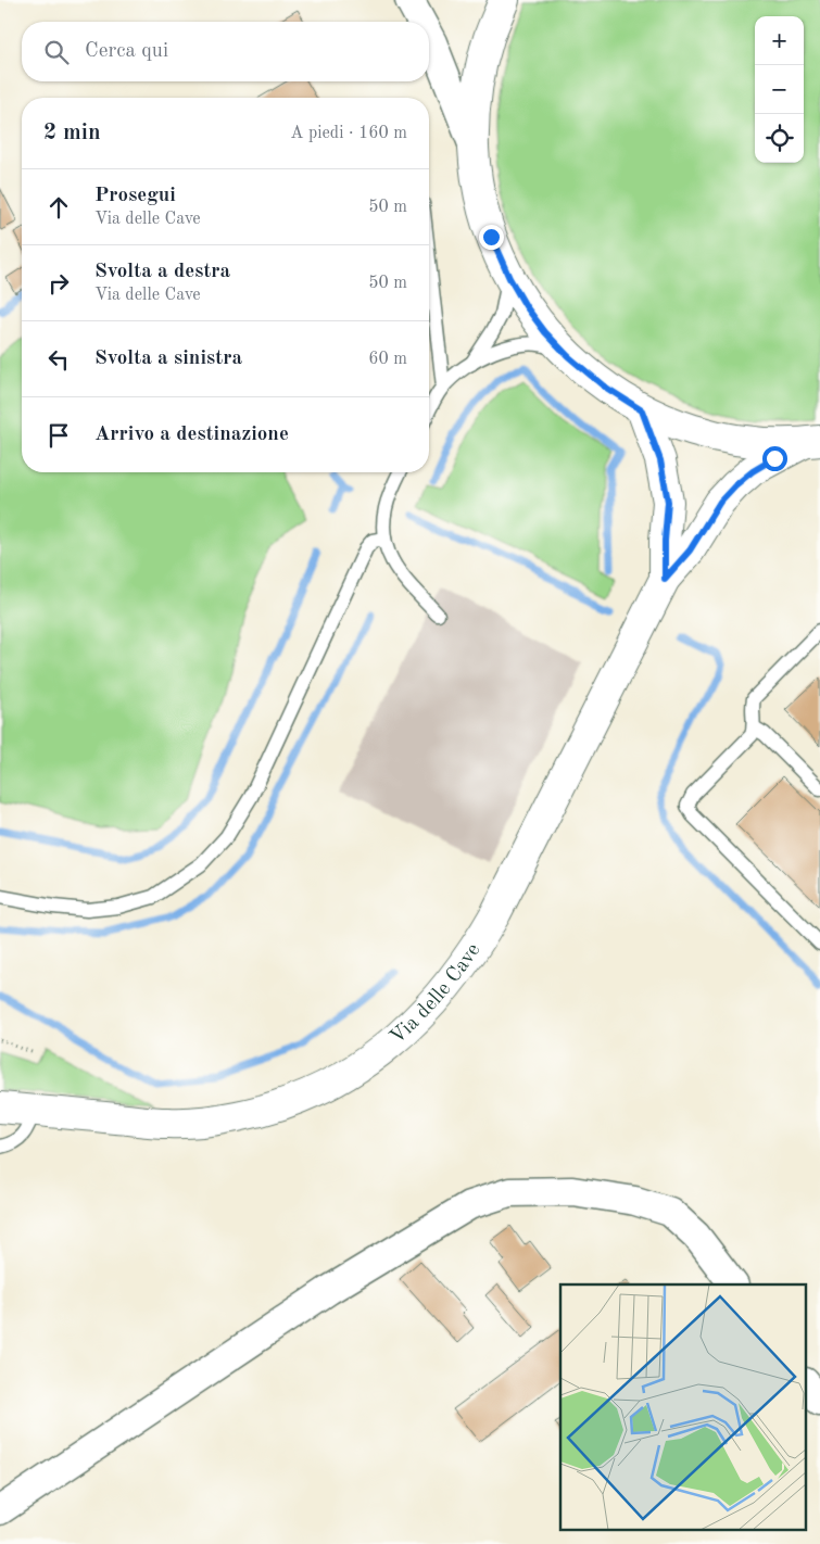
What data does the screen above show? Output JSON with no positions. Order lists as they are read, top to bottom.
{
  "streets": {
    "main road": ["Via delle Cave"]
  },
  "page": {
    "map_buttons": ["+", "−"],
    "search": "Cerca qui",
    "heading": ["2 min", "A piedi · 160 m"],
    "list": [
      ["Prosegui", "Via delle Cave", "50 m"],
      ["Svolta a destra", "Via delle Cave", "50 m"],
      ["Svolta a sinistra", "60 m"],
      "Arrivo a destinazione"
    ]
  }
}
